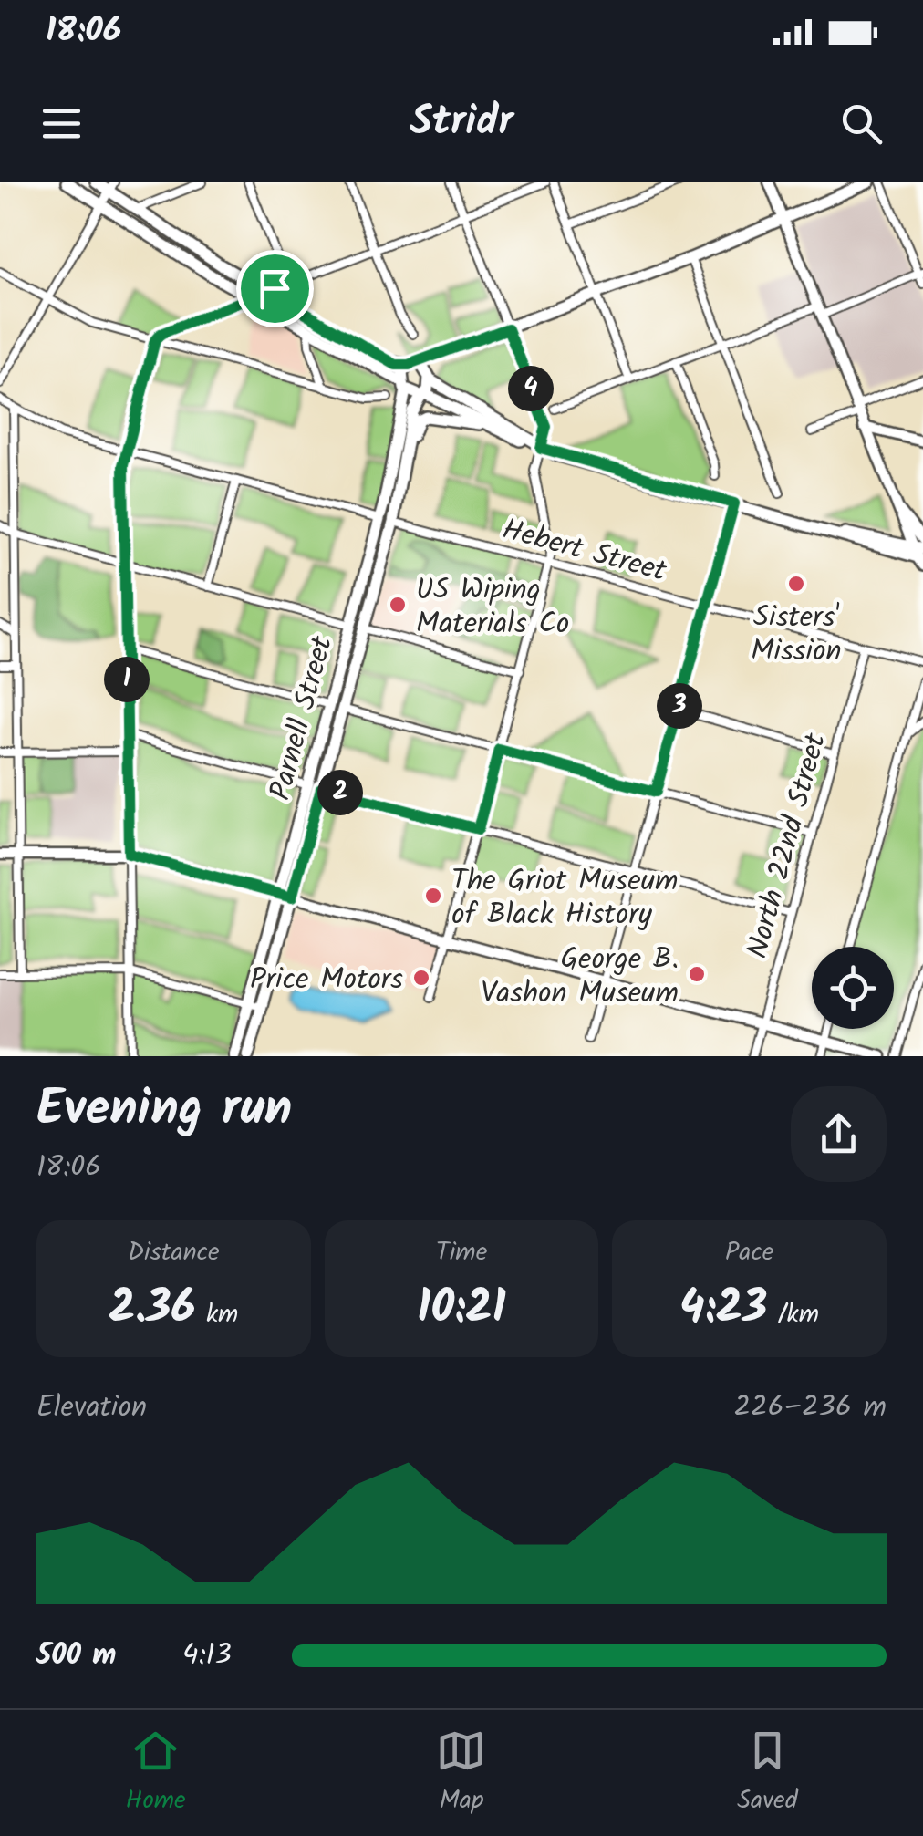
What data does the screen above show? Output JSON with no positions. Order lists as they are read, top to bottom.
{
  "streets": {
    "main road": ["Parnell Street"],
    "street": ["Hebert Street", "North 22nd Street"]
  },
  "crossings": [
    ["Hebert Street", "Parnell Street"],
    ["Hebert Street", "North 22nd Street"]
  ],
  "places": [
    "Sisters' Mission",
    "US Wiping Materials Co",
    "The Griot Museum of Black History",
    "George B. Vashon Museum",
    "Price Motors"
  ],
  "page": {
    "status": "18:06",
    "header": "Stridr",
    "pins": [
      "4",
      "1",
      "3",
      "2"
    ],
    "heading": ["Evening run", "18:06"],
    "stats": [
      ["Distance", "2.36 km"],
      ["Time", "10:21"],
      ["Pace", "4:23 /km"]
    ],
    "chart": ["Elevation", "226–236 m"],
    "list": [
      {
        "name": "500 m",
        "note": "4:13"
      }
    ],
    "tabs": ["Home", "Map", "Saved"]
  }
}
